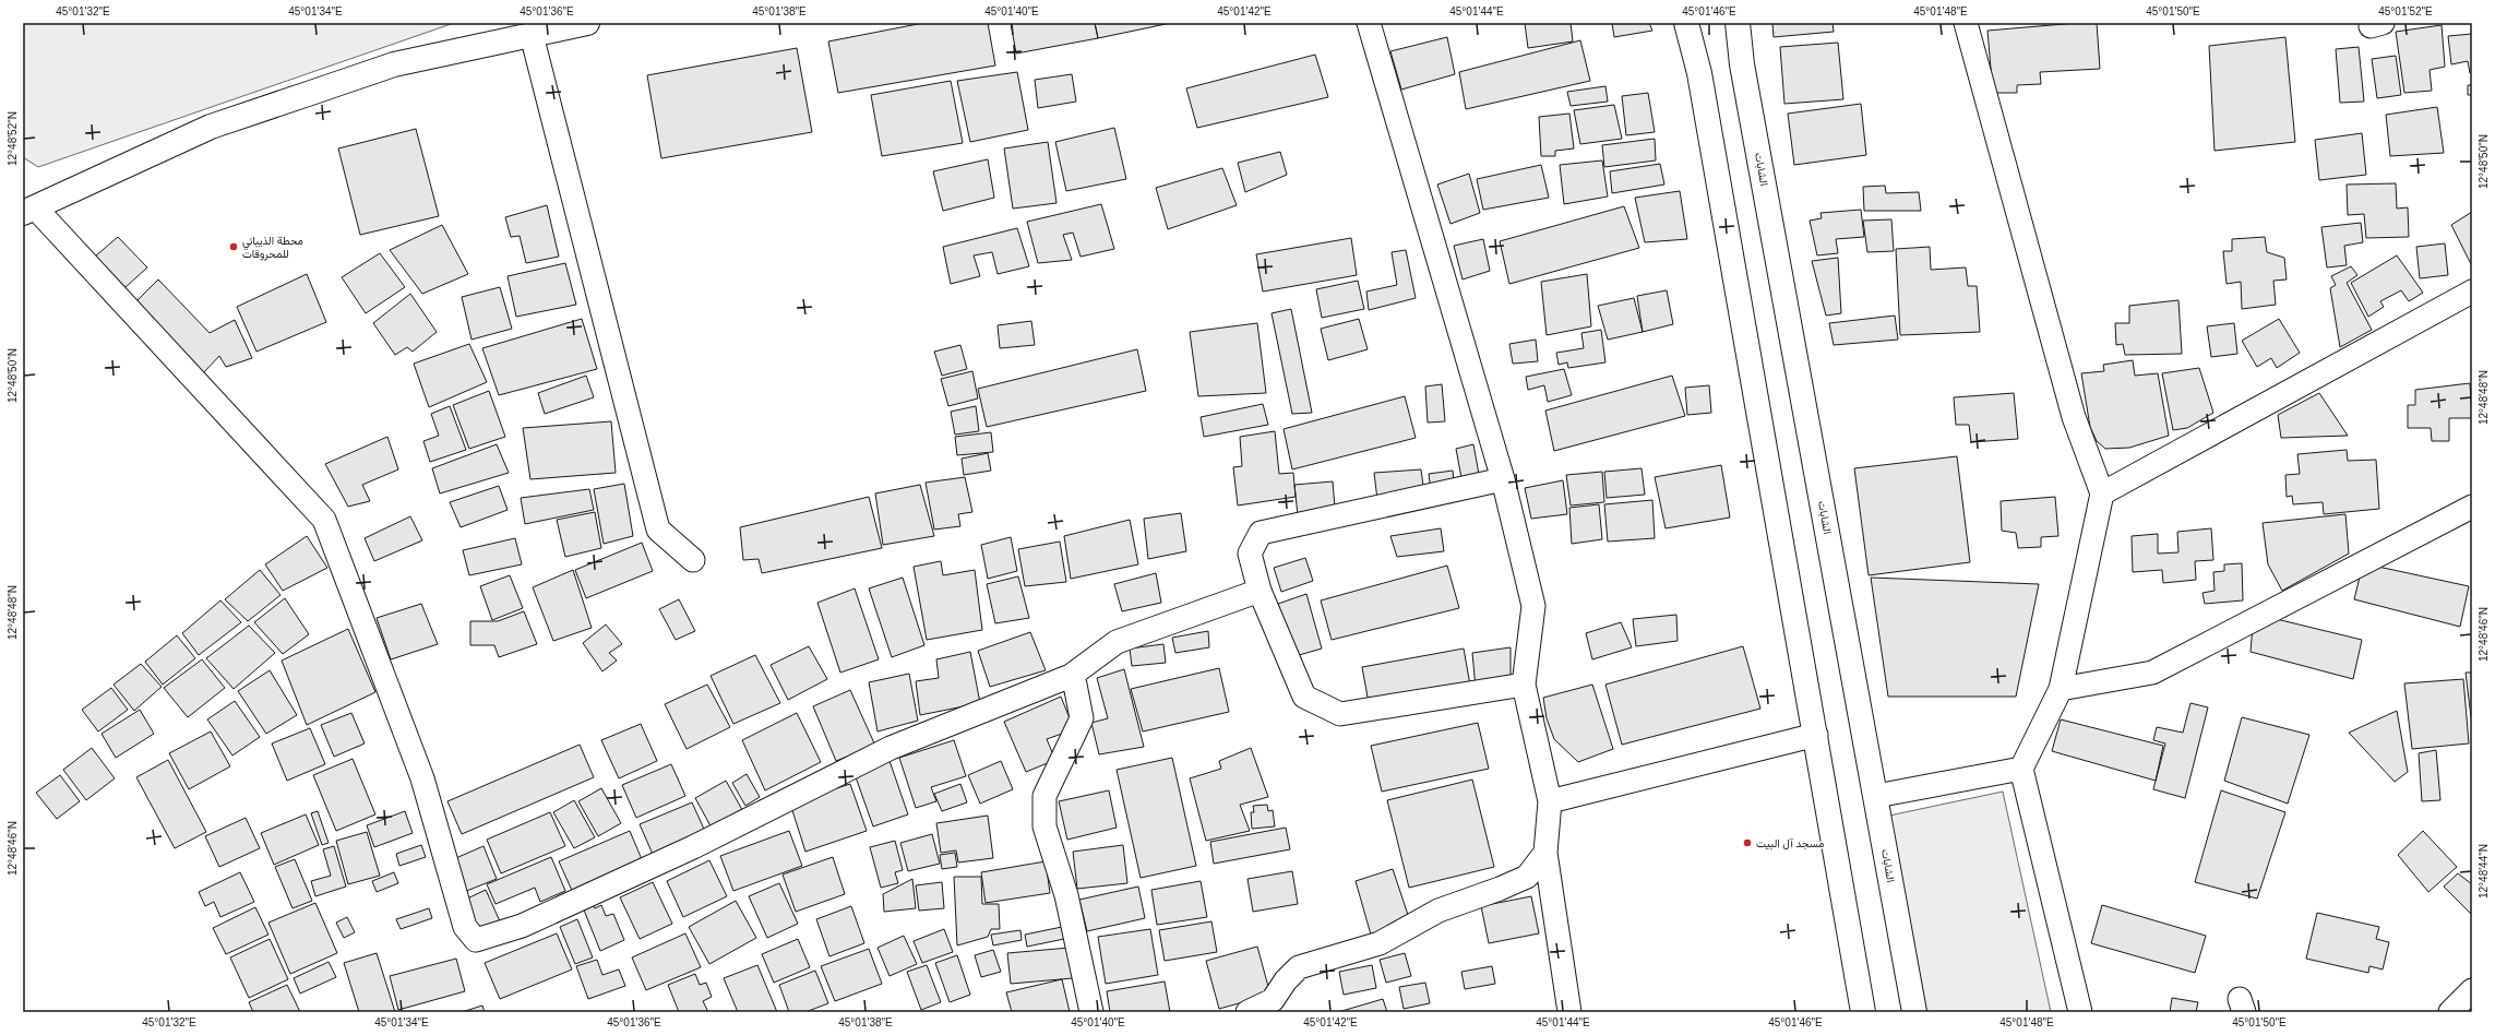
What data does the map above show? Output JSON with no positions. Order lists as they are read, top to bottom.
{
  "streets": {
    "main road": ["الشابات"]
  },
  "places": ["محطة الذيباني للمحروقات", "مسجد آل البيت"],
  "coordinates": [
    "45°01'32\"E",
    "45°01'34\"E",
    "45°01'36\"E",
    "45°01'38\"E",
    "45°01'40\"E",
    "45°01'42\"E",
    "45°01'44\"E",
    "45°01'46\"E",
    "45°01'48\"E",
    "45°01'50\"E",
    "45°01'52\"E",
    "12°48'52\"N",
    "12°48'50\"N",
    "12°48'48\"N",
    "12°48'46\"N",
    "12°48'44\"N"
  ]
}
